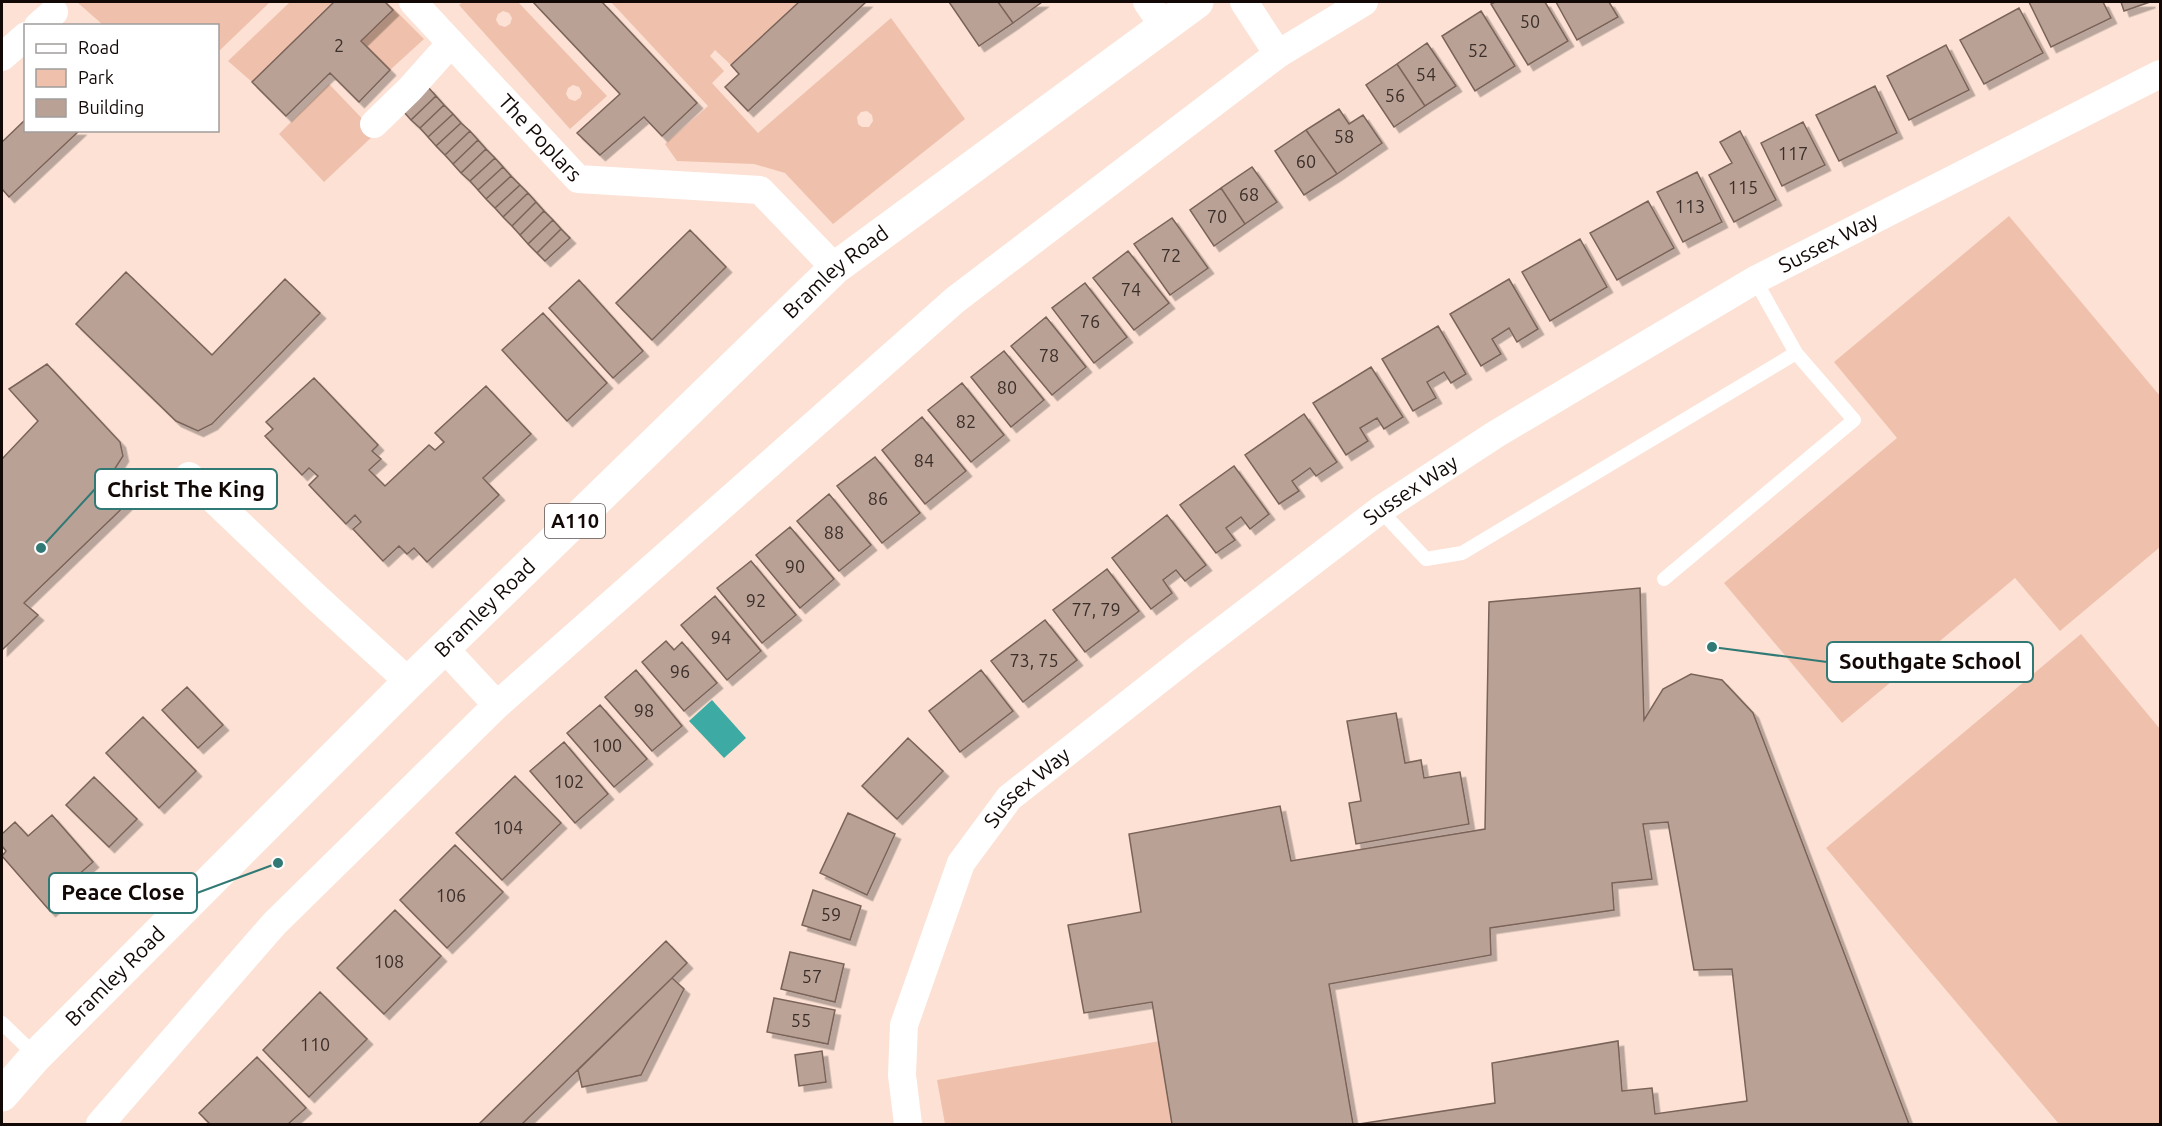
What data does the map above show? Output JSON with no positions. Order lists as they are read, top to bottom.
{
  "streets": {
    "main road": ["Bramley Road", "A110"],
    "street": ["The Poplars", "Sussex Way"]
  },
  "crossings": [
    ["The Poplars", "Bramley Road"]
  ],
  "places": ["Christ The King", "Southgate School", "Peace Close"],
  "house_numbers": [
    "50",
    "2",
    "52",
    "54",
    "56",
    "58",
    "117",
    "60",
    "115",
    "68",
    "113",
    "70",
    "72",
    "74",
    "76",
    "78",
    "80",
    "82",
    "84",
    "86",
    "88",
    "90",
    "92",
    "77, 79",
    "94",
    "73, 75",
    "96",
    "98",
    "100",
    "102",
    "104",
    "106",
    "59",
    "108",
    "57",
    "55",
    "110"
  ],
  "legend": ["Road", "Park", "Building"]
}
